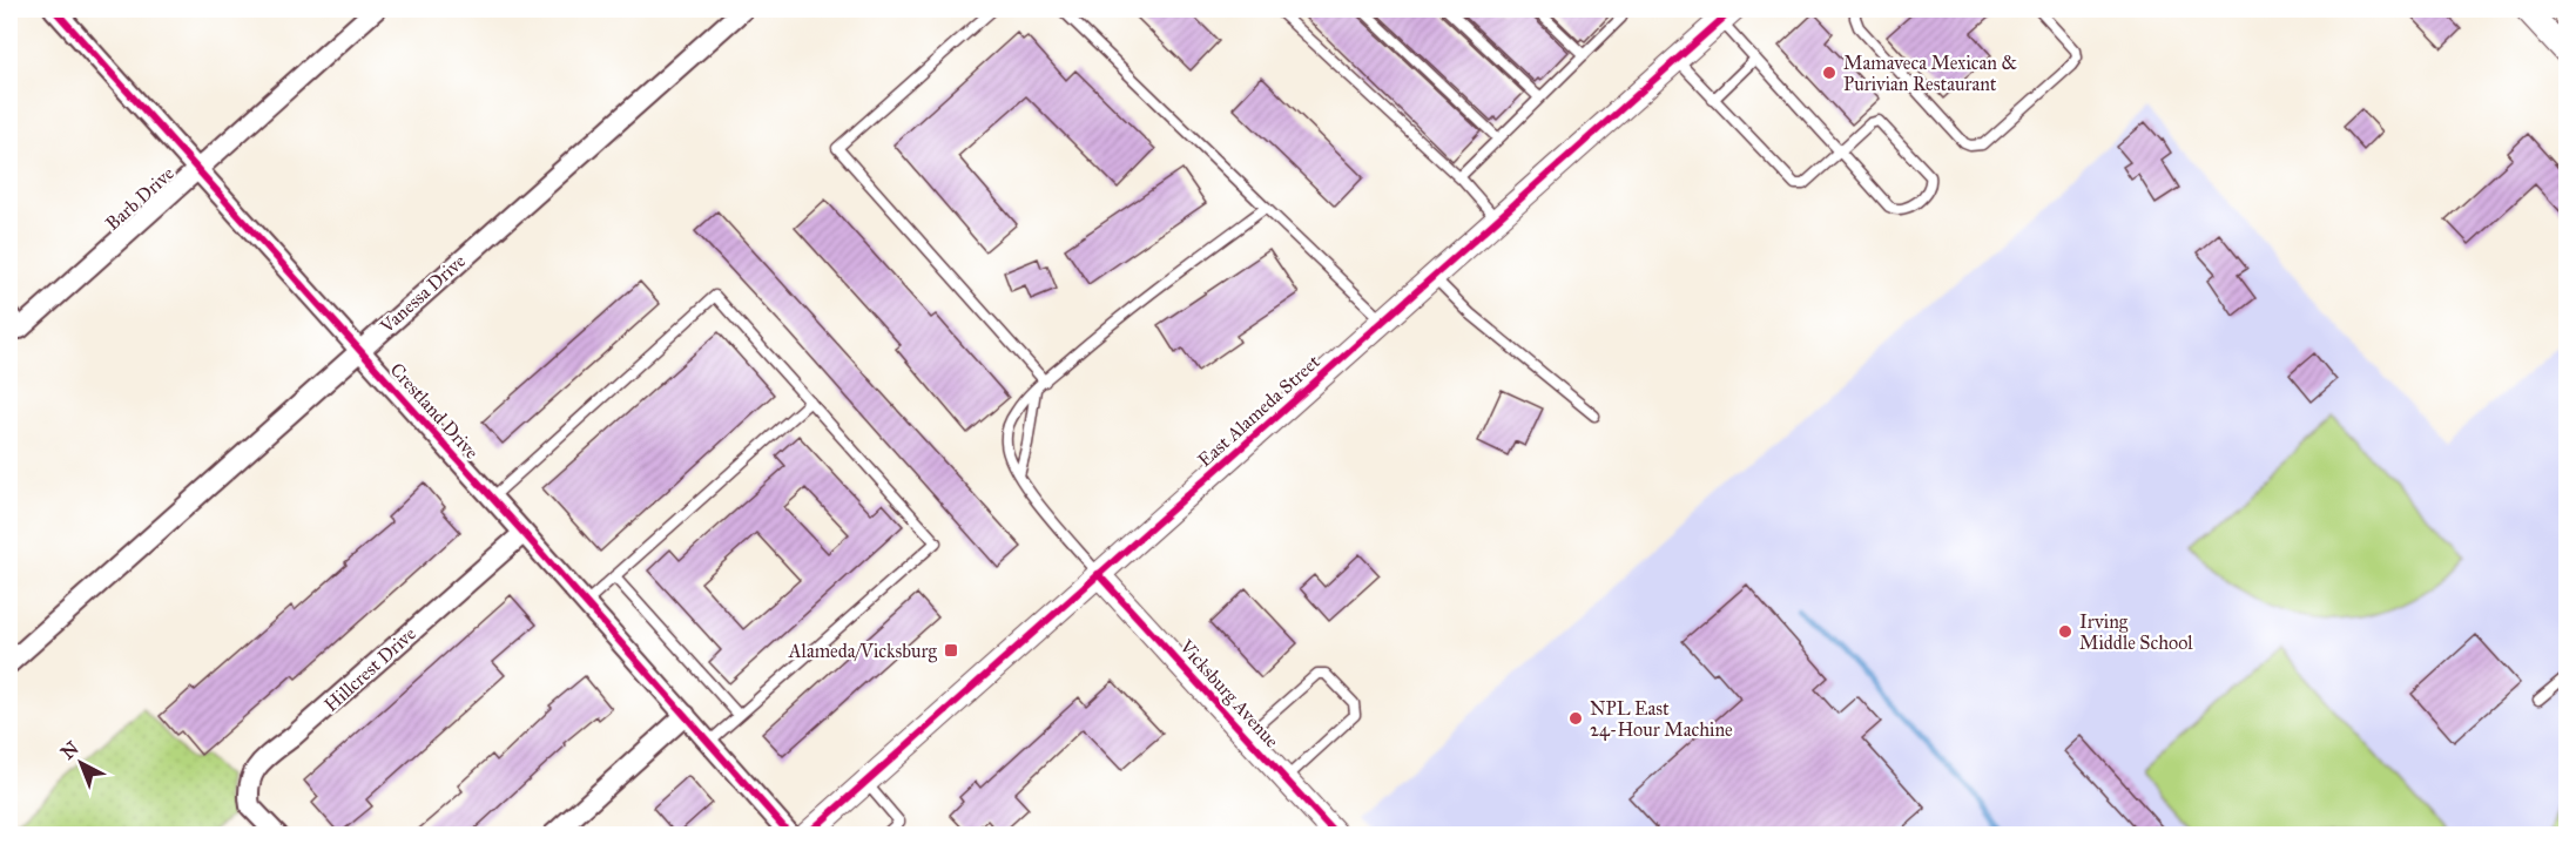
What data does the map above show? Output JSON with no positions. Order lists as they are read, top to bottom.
{
  "streets": {
    "street": [
      "Barb Drive",
      "Vanessa Drive",
      "Crestland Drive",
      "East Alameda Street",
      "Hillcrest Drive",
      "Vicksburg Avenue"
    ]
  },
  "crossings": [
    ["Barb Drive", "Crestland Drive"],
    ["Vanessa Drive", "Crestland Drive"],
    ["Crestland Drive", "Hillcrest Drive"],
    ["East Alameda Street", "Vicksburg Avenue"]
  ],
  "places": {
    "other": ["Mamaveca Mexican & Purivian Restaurant", "Irving Middle School", "NPL East 24-Hour Machine"],
    "transit": ["Alameda/Vicksburg"]
  },
  "north": "top left"
}
